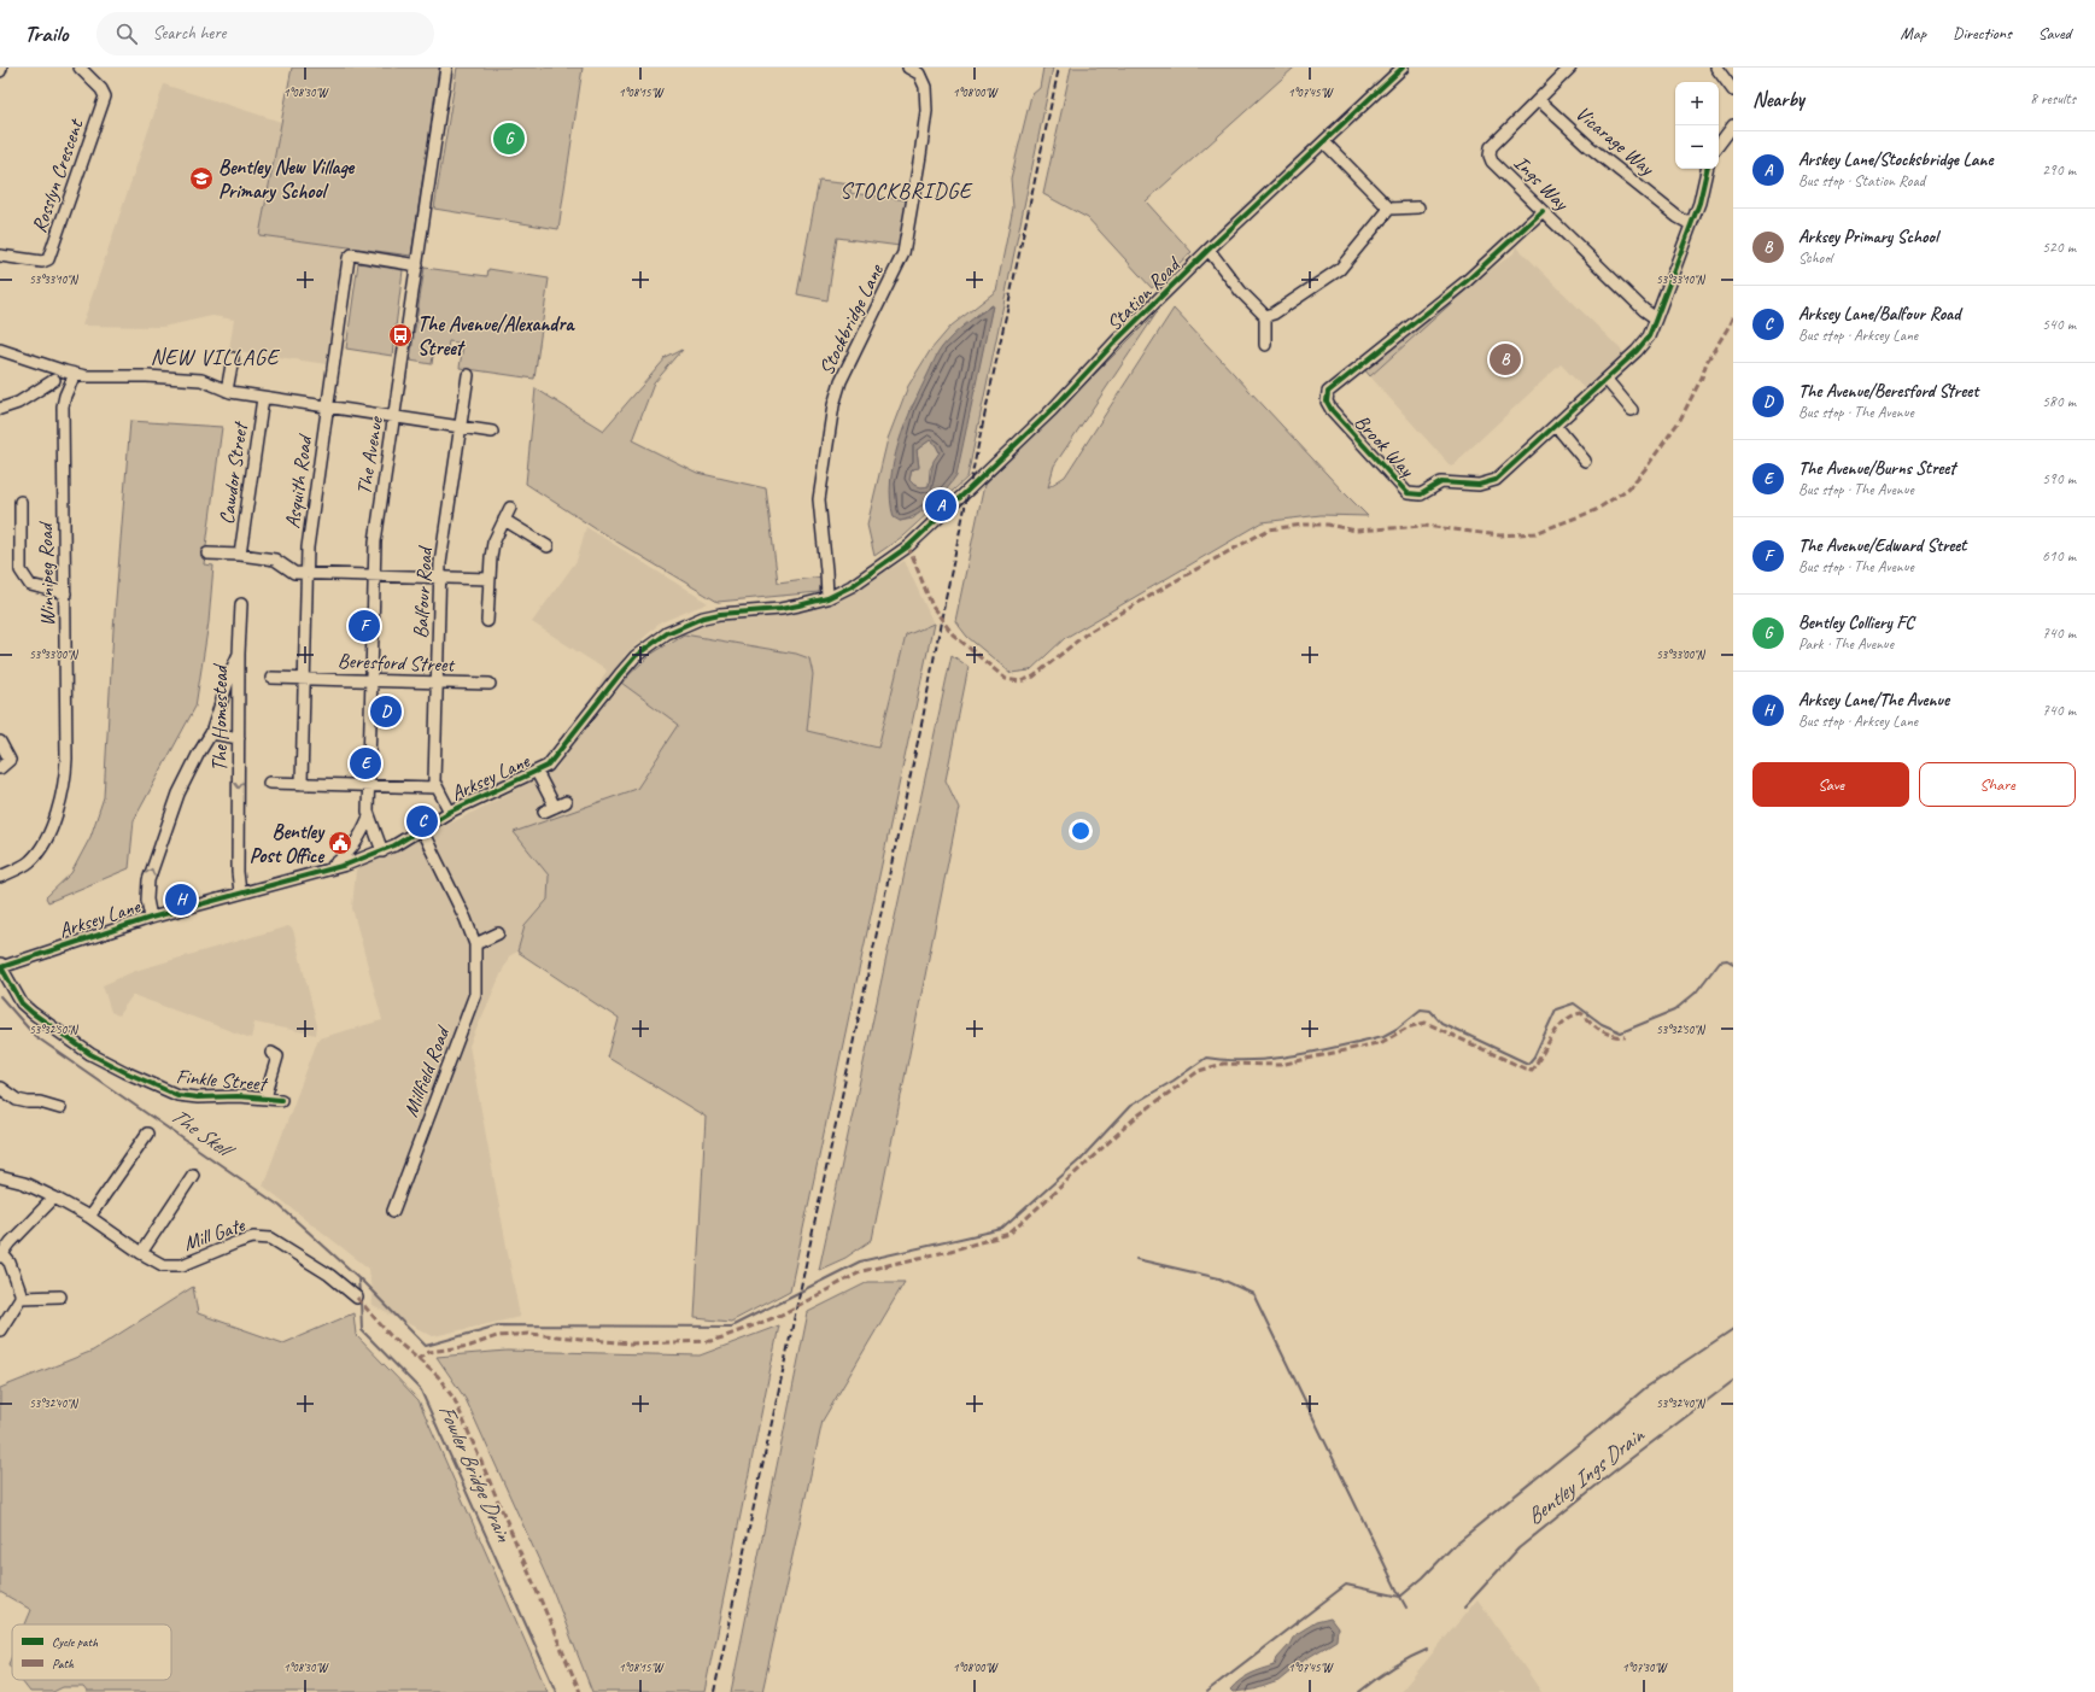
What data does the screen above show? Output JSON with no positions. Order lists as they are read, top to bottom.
{
  "streets": {
    "street": [
      "Vicarage Way",
      "Rosslyn Crescent",
      "Ings Way",
      "Station Road",
      "Stockbridge Lane",
      "Brook Way",
      "The Avenue",
      "Cawdor Street",
      "Asquith Road",
      "Winnipeg Road",
      "Balfour Road",
      "Beresford Street",
      "The Homestead",
      "Arksey Lane",
      "Millfield Road",
      "Finkle Street",
      "Mill Gate"
    ]
  },
  "crossings": [
    ["Vicarage Way", "Ings Way"],
    ["Vicarage Way", "Brook Way"],
    ["Ings Way", "Brook Way"],
    ["Station Road", "Arksey Lane"],
    ["Stockbridge Lane", "Arksey Lane"],
    ["The Avenue", "Asquith Road"],
    ["The Avenue", "Beresford Street"],
    ["The Avenue", "Arksey Lane"],
    ["Asquith Road", "Beresford Street"],
    ["Balfour Road", "Beresford Street"],
    ["Balfour Road", "Arksey Lane"],
    ["The Homestead", "Arksey Lane"],
    ["Arksey Lane", "Millfield Road"],
    ["Arksey Lane", "Finkle Street"]
  ],
  "districts": ["STOCKBRIDGE", "NEW VILLAGE"],
  "water": ["The Skell", "Fowler Bridge Drain", "Bentley Ings Drain"],
  "places": {
    "school or university": ["Bentley New Village Primary School"],
    "bus stop": ["The Avenue/Alexandra Street"],
    "public building": ["Bentley Post Office"]
  },
  "legend": ["Cycle path", "Path"],
  "page": {
    "header": "Trailo",
    "search": "Search here",
    "nav": ["Map", "Directions", "Saved"],
    "heading": ["Nearby", "8 results"],
    "map_buttons": ["+", "−"],
    "pins": [
      "G",
      "B",
      "A",
      "F",
      "D",
      "E",
      "C",
      "H"
    ],
    "list": [
      {
        "mark": "A",
        "name": "Arskey Lane/Stocksbridge Lane",
        "note": "Bus stop · Station Road",
        "value": "290 m"
      },
      {
        "mark": "B",
        "name": "Arksey Primary School",
        "note": "School",
        "value": "520 m"
      },
      {
        "mark": "C",
        "name": "Arksey Lane/Balfour Road",
        "note": "Bus stop · Arksey Lane",
        "value": "540 m"
      },
      {
        "mark": "D",
        "name": "The Avenue/Beresford Street",
        "note": "Bus stop · The Avenue",
        "value": "580 m"
      },
      {
        "mark": "E",
        "name": "The Avenue/Burns Street",
        "note": "Bus stop · The Avenue",
        "value": "590 m"
      },
      {
        "mark": "F",
        "name": "The Avenue/Edward Street",
        "note": "Bus stop · The Avenue",
        "value": "610 m"
      },
      {
        "mark": "G",
        "name": "Bentley Colliery FC",
        "note": "Park · The Avenue",
        "value": "740 m"
      },
      {
        "mark": "H",
        "name": "Arksey Lane/The Avenue",
        "note": "Bus stop · Arksey Lane",
        "value": "740 m"
      }
    ],
    "buttons": ["Save", "Share"]
  },
  "coordinates": [
    "1°08'30\"W",
    "1°08'15\"W",
    "1°08'00\"W",
    "1°07'45\"W",
    "53°33'10\"N",
    "53°33'00\"N",
    "53°32'50\"N",
    "53°32'40\"N",
    "1°07'30\"W"
  ]
}
